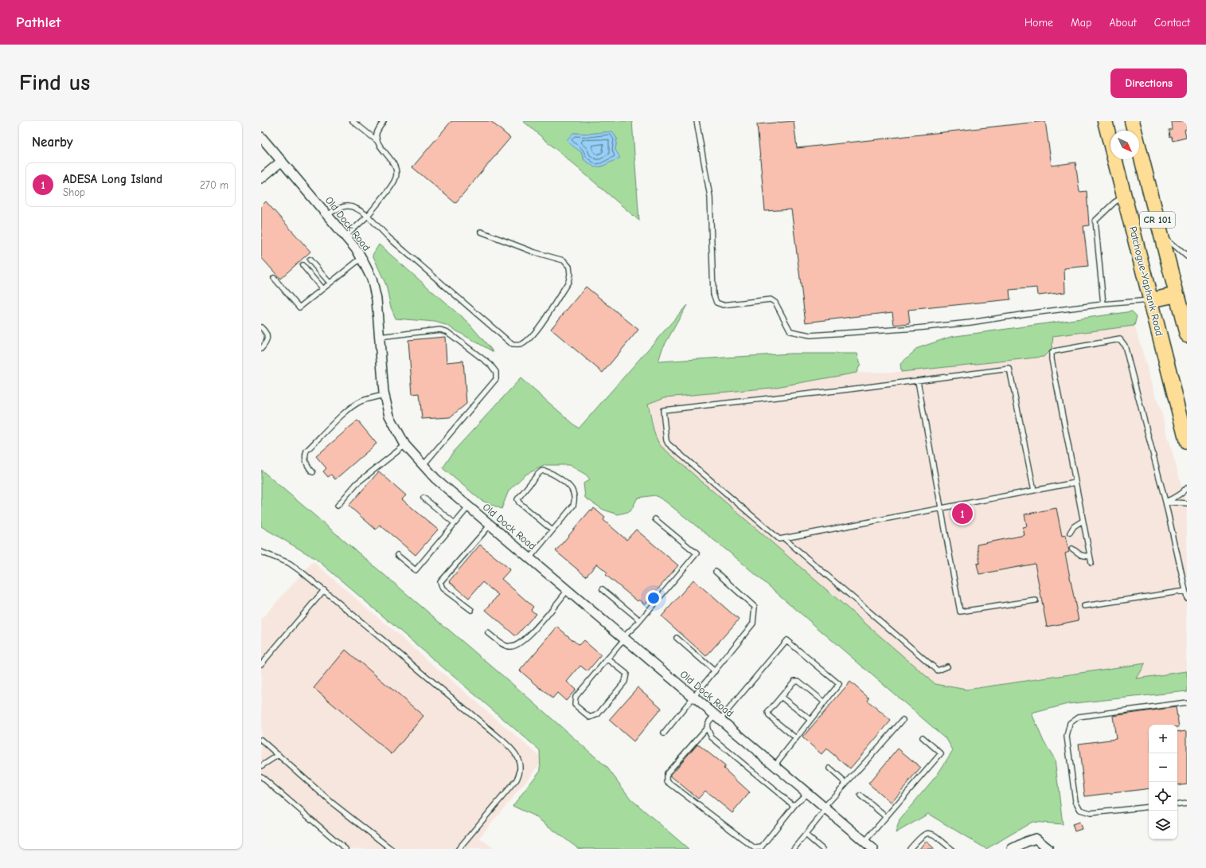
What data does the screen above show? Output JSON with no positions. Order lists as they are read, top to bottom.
{
  "streets": {
    "main road": ["CR 101", "Patchogue-Yaphank Road"],
    "street": ["Old Dock Road"]
  },
  "north": "bottom right",
  "page": {
    "header": "Pathlet",
    "nav": [
      "Home",
      "Map",
      "About",
      "Contact"
    ],
    "buttons": "Directions",
    "title": "Find us",
    "heading": "Nearby",
    "list": [
      {
        "mark": "1",
        "name": "ADESA Long Island",
        "note": "Shop",
        "value": "270 m"
      }
    ],
    "pins": "1",
    "map_buttons": ["+", "−"]
  }
}
